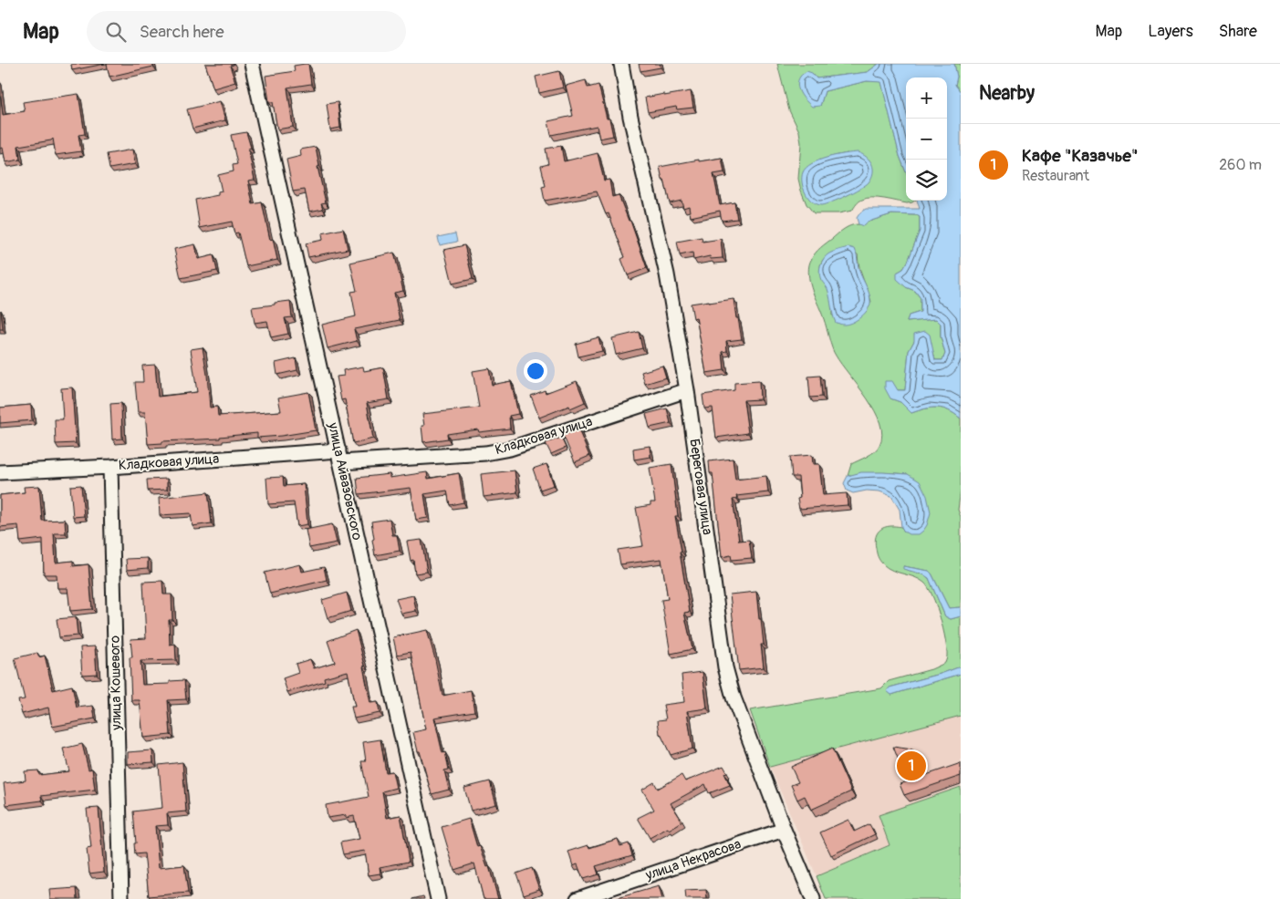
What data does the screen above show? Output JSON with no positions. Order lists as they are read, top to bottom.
{
  "streets": {
    "street": [
      "Кладковая улица",
      "улица Айвазовского",
      "Береговая улица",
      "улица Кошевого",
      "улица Некрасова"
    ]
  },
  "crossings": [
    ["Кладковая улица", "улица Айвазовского"],
    ["Кладковая улица", "Береговая улица"],
    ["Кладковая улица", "улица Кошевого"],
    ["Береговая улица", "улица Некрасова"]
  ],
  "page": {
    "header": "Map",
    "search": "Search here",
    "nav": ["Map", "Layers", "Share"],
    "heading": "Nearby",
    "map_buttons": ["+", "−"],
    "list": [
      {
        "mark": "1",
        "name": "Кафе \"Казачье\"",
        "note": "Restaurant",
        "value": "260 m"
      }
    ],
    "pins": "1"
  }
}
